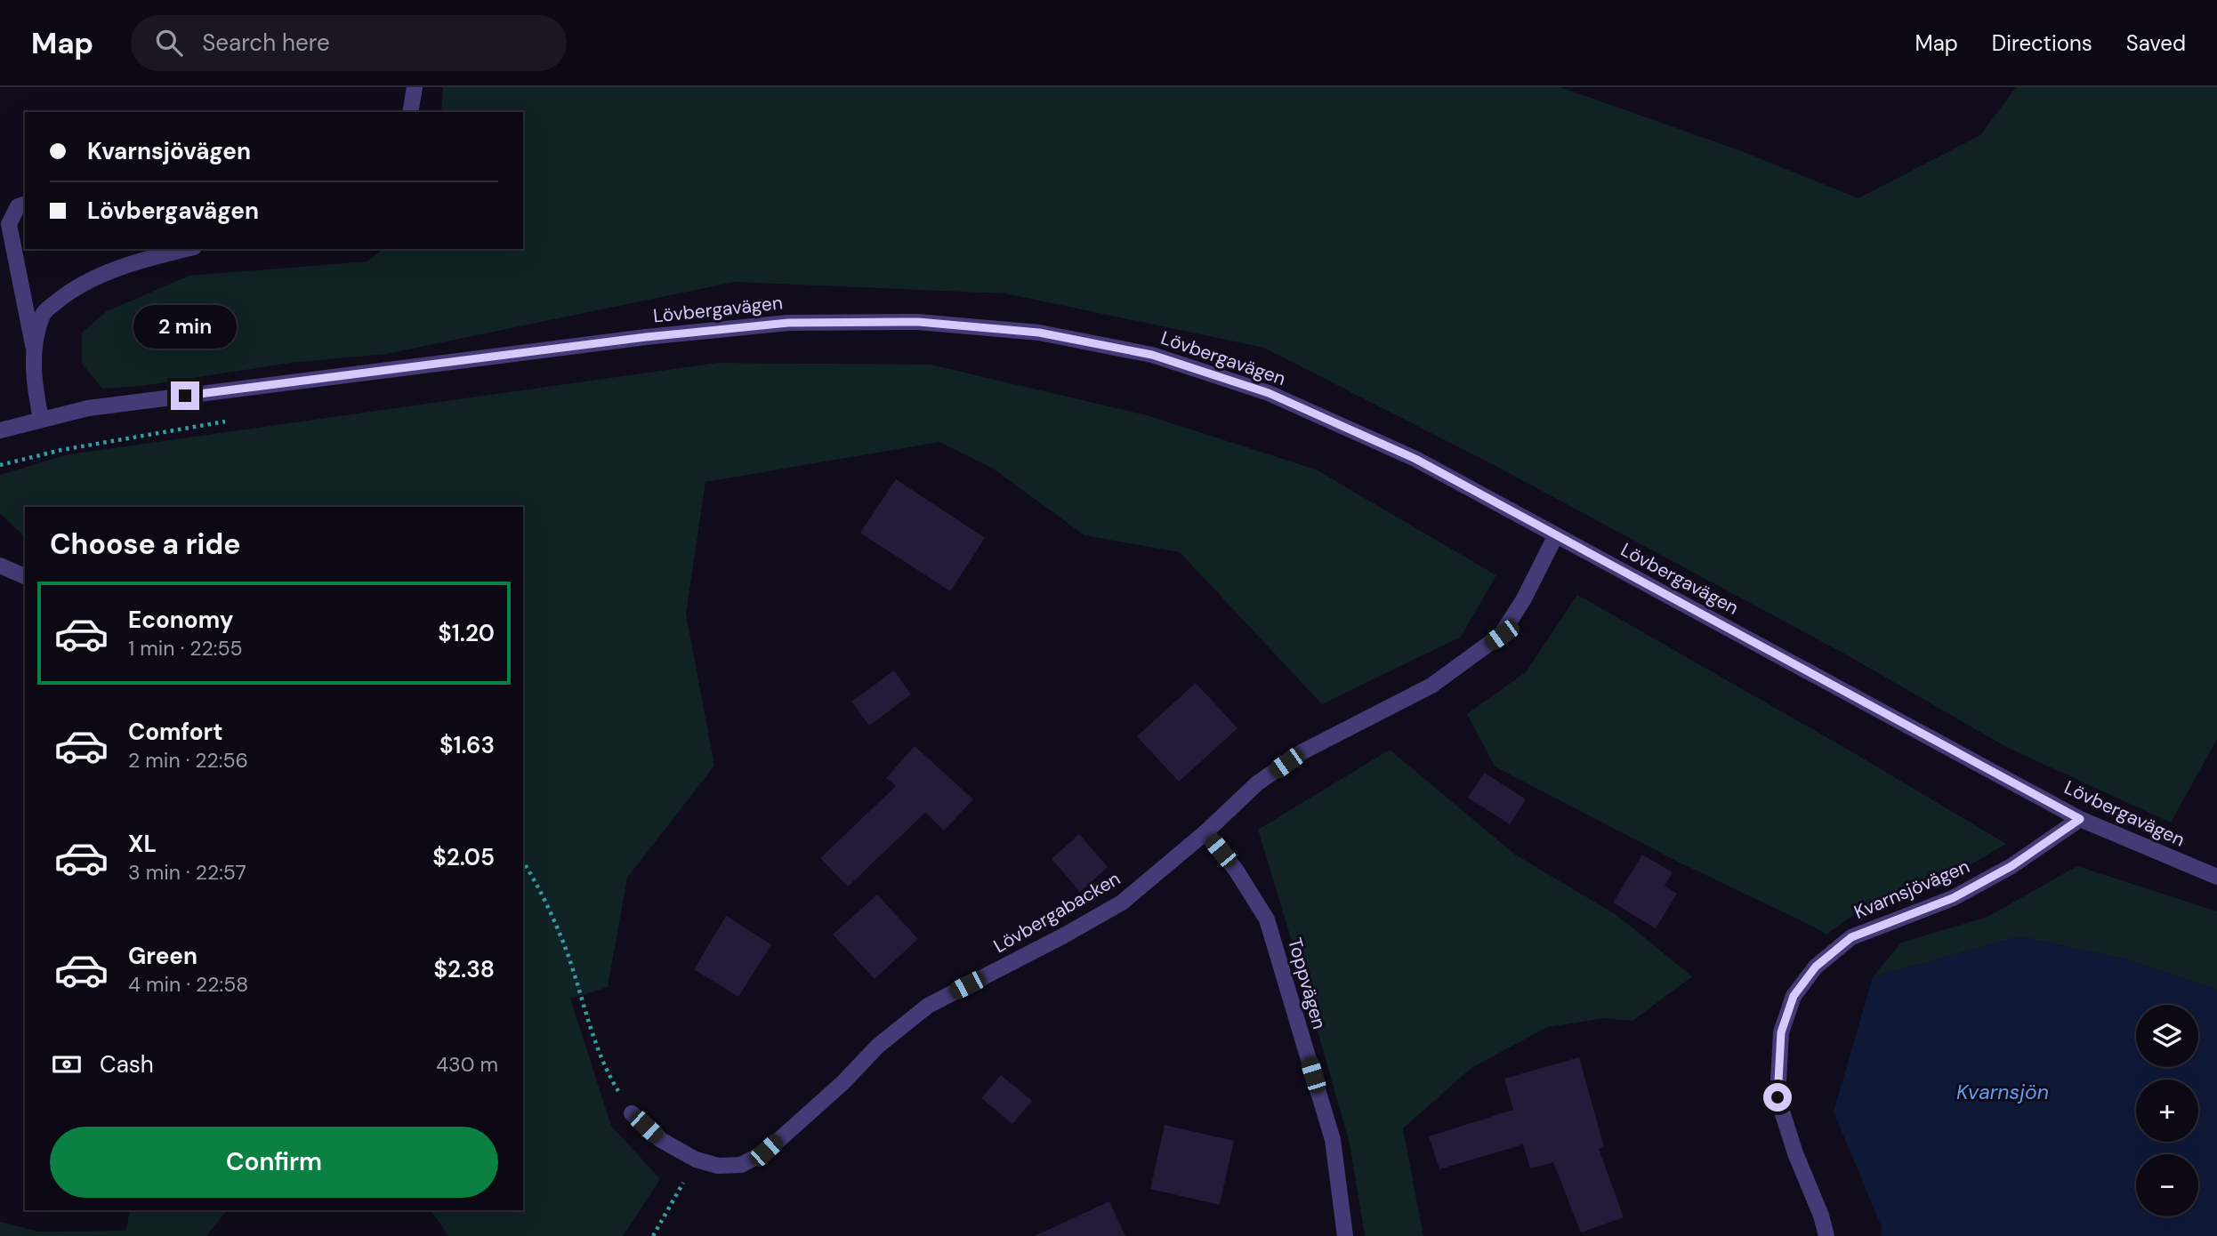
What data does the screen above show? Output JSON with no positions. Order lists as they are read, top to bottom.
{
  "streets": {
    "street": [
      "Lövbergavägen",
      "Kvarnsjövägen",
      "Lövbergabacken",
      "Toppvägen"
    ]
  },
  "crossings": [
    ["Lövbergavägen", "Kvarnsjövägen"],
    ["Lövbergavägen", "Lövbergabacken"],
    ["Lövbergabacken", "Toppvägen"]
  ],
  "water": ["Kvarnsjön"],
  "page": {
    "header": "Map",
    "search": "Search here",
    "nav": ["Map", "Directions", "Saved"],
    "banner": ["Kvarnsjövägen", "Lövbergavägen"],
    "bubble": "2 min",
    "heading": "Choose a ride",
    "list": [
      {
        "name": "Economy",
        "note": "1 min · 22:55",
        "value": "$1.20"
      },
      {
        "name": "Comfort",
        "note": "2 min · 22:56",
        "value": "$1.63"
      },
      {
        "name": "XL",
        "note": "3 min · 22:57",
        "value": "$2.05"
      },
      {
        "name": "Green",
        "note": "4 min · 22:58",
        "value": "$2.38"
      }
    ],
    "map_buttons": ["+", "−"],
    "pay": ["Cash", "430 m"],
    "buttons": "Confirm"
  }
}
